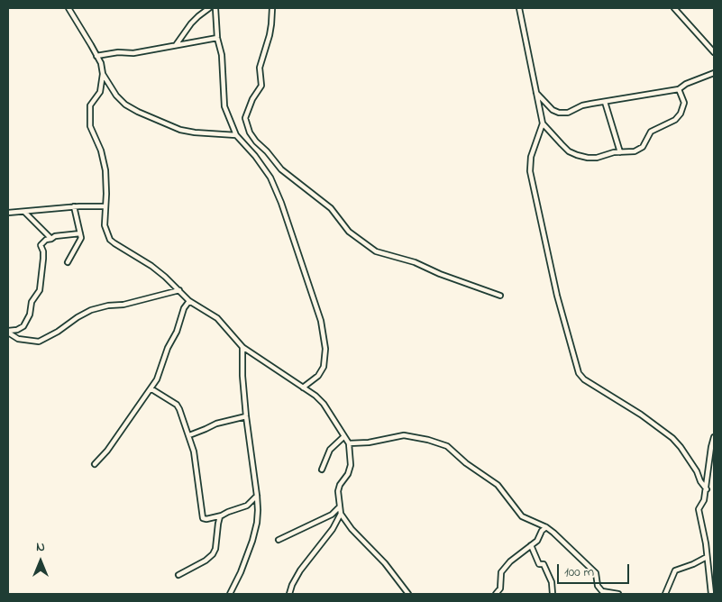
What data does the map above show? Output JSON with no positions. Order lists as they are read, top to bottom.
{
  "scale_bar": "100 m",
  "north": "top"
}
